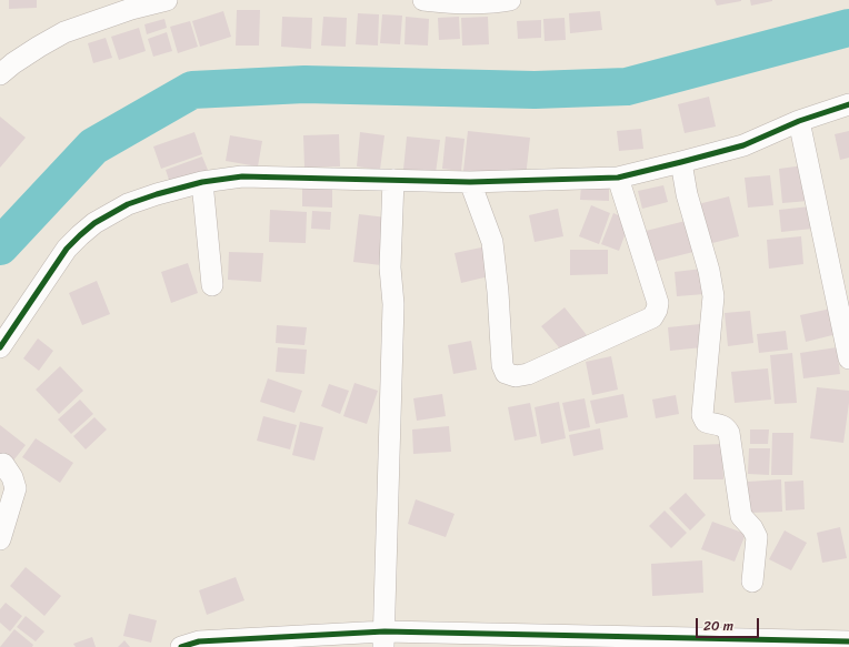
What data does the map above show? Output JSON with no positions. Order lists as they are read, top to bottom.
{
  "scale_bar": "20 m"
}
